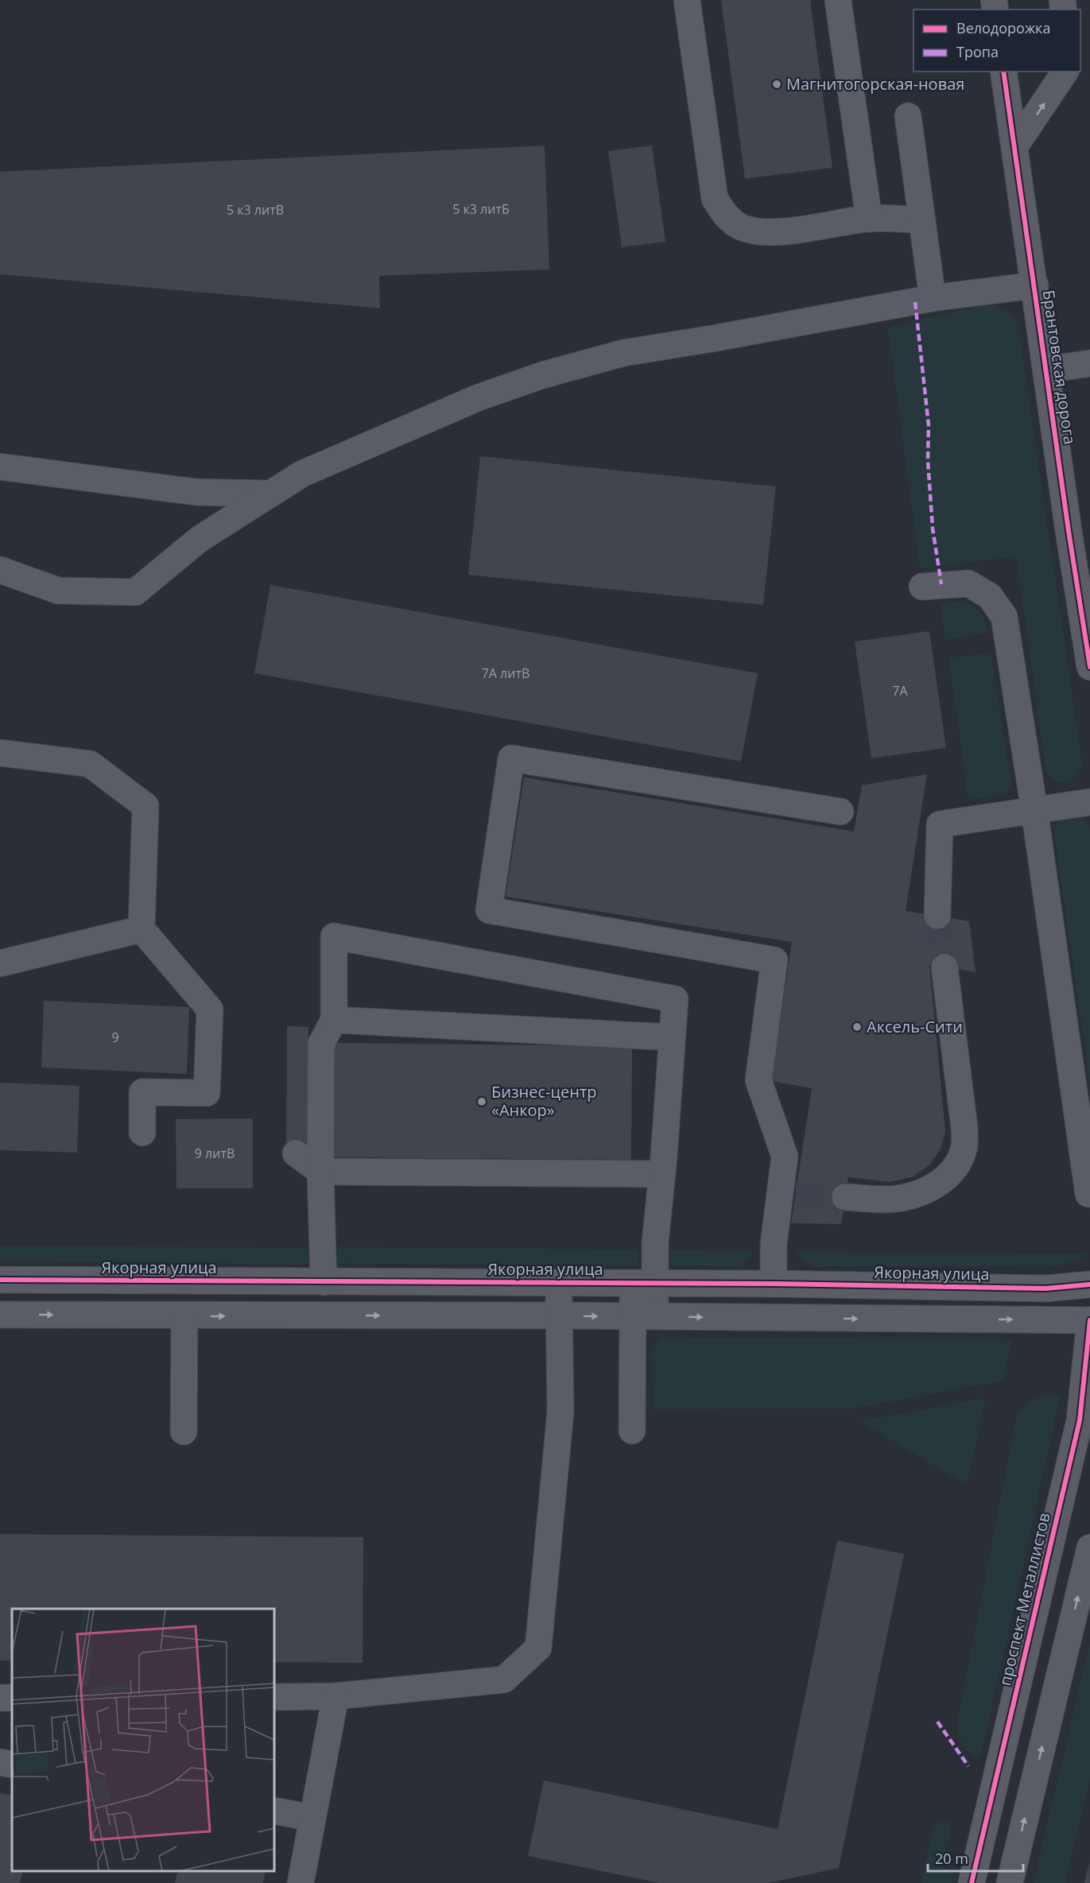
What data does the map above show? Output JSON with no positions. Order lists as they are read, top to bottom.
{
  "streets": {
    "street": ["Брантовская дорога", "Якорная улица", "проспект Металлистов"]
  },
  "places": ["Магнитогорская-новая", "Аксель-Сити", "Бизнес-центр «Анкор»"],
  "house_numbers": [
    "5 к3 литБ",
    "5 к3 литВ",
    "7А литВ",
    "7А",
    "9",
    "9 литВ"
  ],
  "legend": ["Велодорожка", "Тропа"],
  "scale_bar": "20 m"
}
